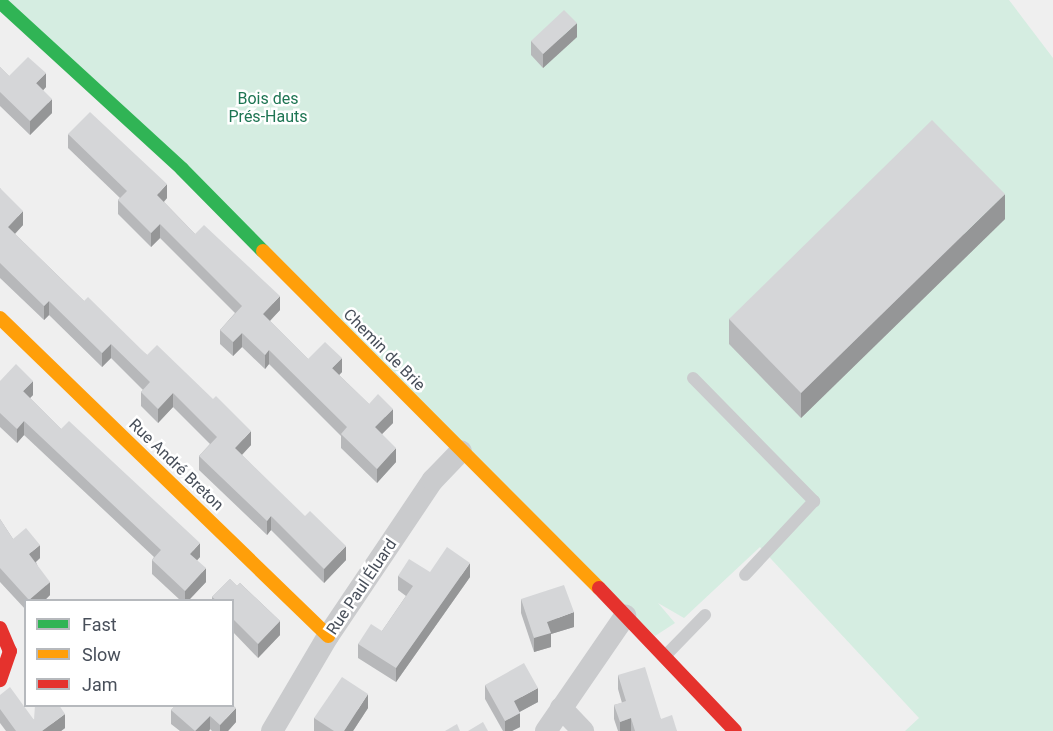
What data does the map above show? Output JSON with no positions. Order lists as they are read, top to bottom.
{
  "streets": {
    "street": ["Chemin de Brie", "Rue André Breton", "Rue Paul Éluard"]
  },
  "crossings": [
    ["Chemin de Brie", "Rue Paul Éluard"],
    ["Rue André Breton", "Rue Paul Éluard"]
  ],
  "parks": ["Bois des Prés-Hauts"],
  "legend": ["Fast", "Slow", "Jam"]
}
